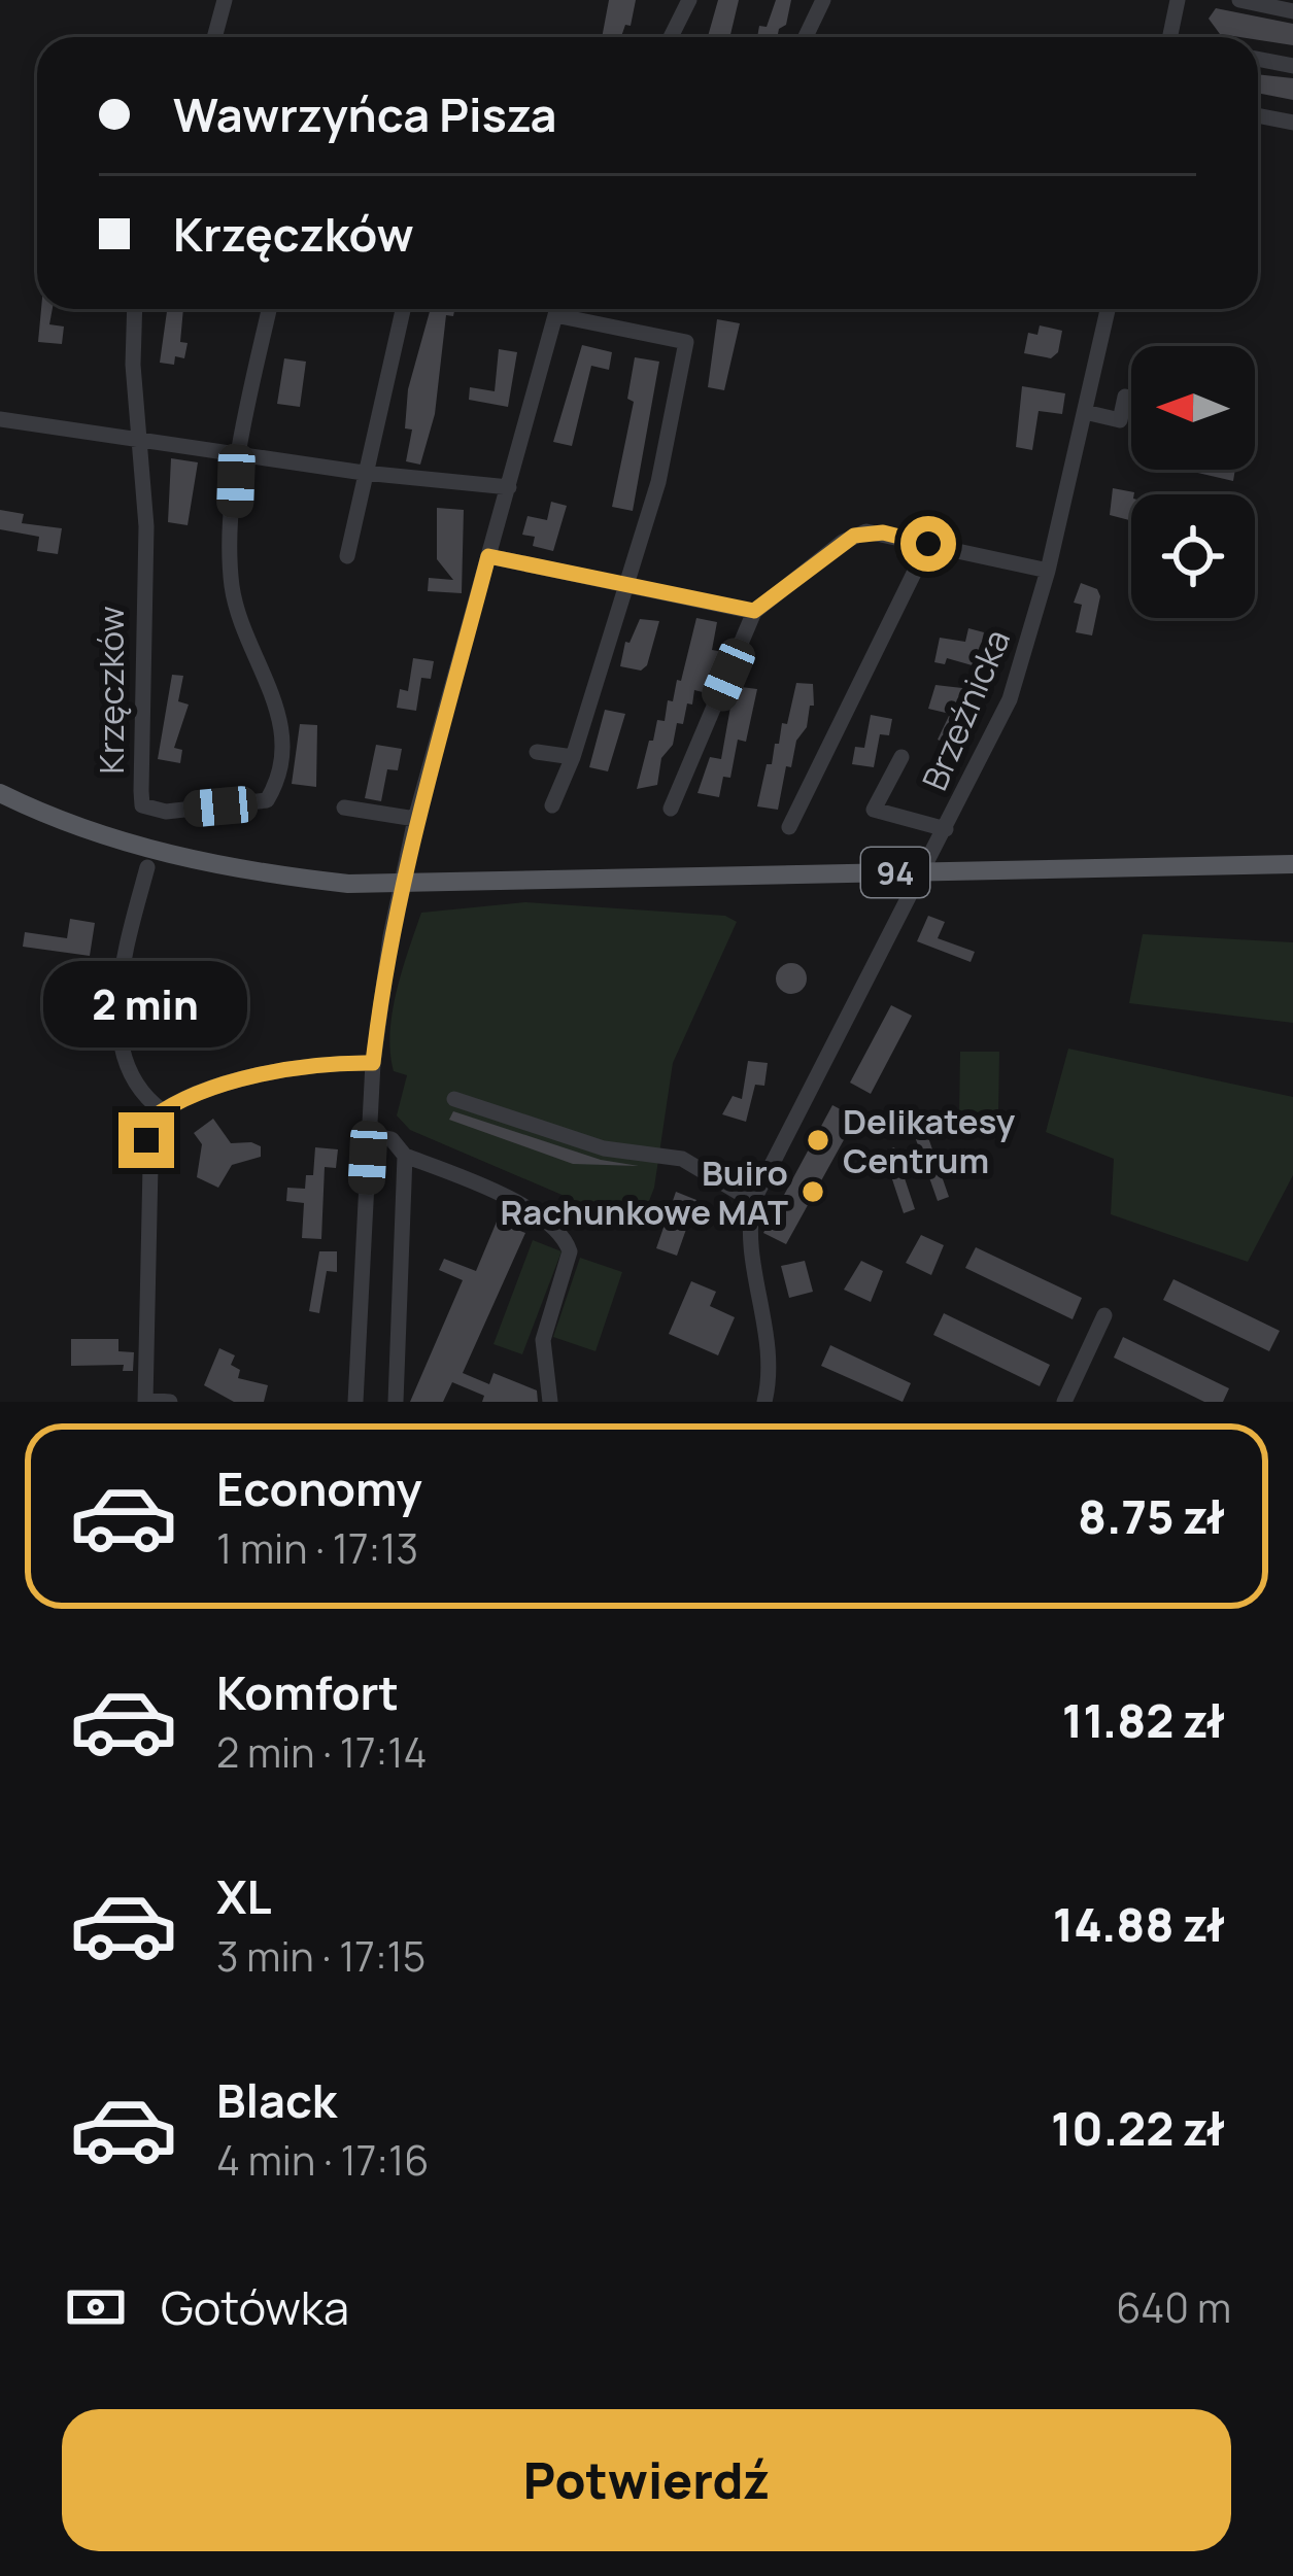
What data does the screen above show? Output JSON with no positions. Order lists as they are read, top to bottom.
{
  "streets": {
    "main road": ["94"],
    "street": ["Krzęczków", "Brzeźnicka"]
  },
  "places": ["Delikatesy Centrum", "Buiro Rachunkowe MAT"],
  "north": "left",
  "page": {
    "banner": ["Wawrzyńca Pisza", "Krzęczków"],
    "bubble": "2 min",
    "list": [
      {
        "name": "Economy",
        "note": "1 min · 17:13",
        "value": "8.75 zł"
      },
      {
        "name": "Komfort",
        "note": "2 min · 17:14",
        "value": "11.82 zł"
      },
      {
        "name": "XL",
        "note": "3 min · 17:15",
        "value": "14.88 zł"
      },
      {
        "name": "Black",
        "note": "4 min · 17:16",
        "value": "10.22 zł"
      }
    ],
    "pay": ["Gotówka", "640 m"],
    "buttons": "Potwierdź"
  }
}
